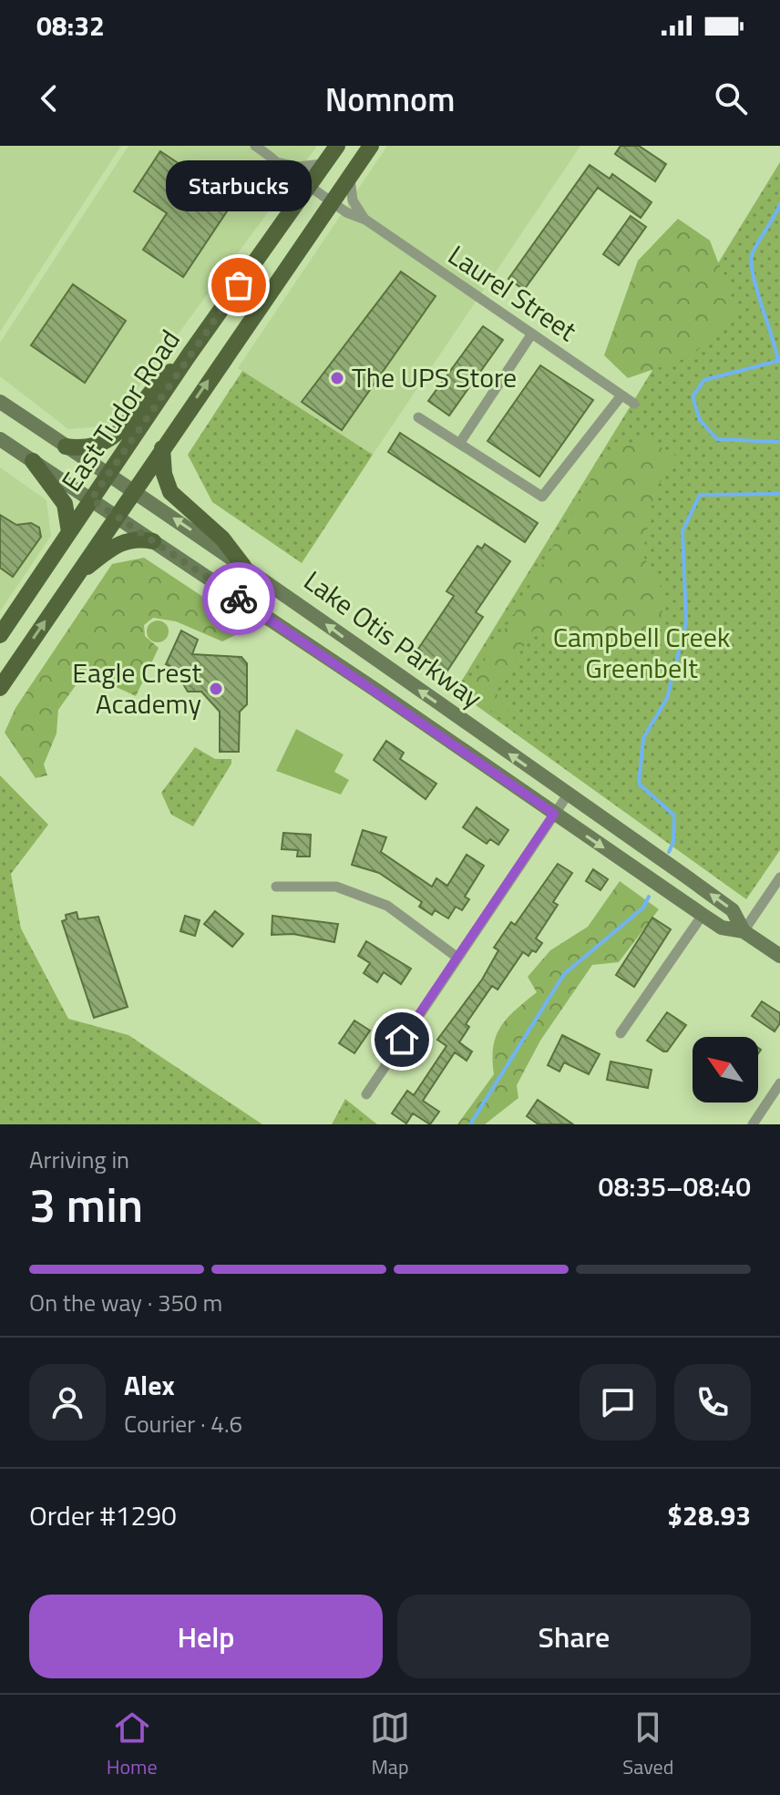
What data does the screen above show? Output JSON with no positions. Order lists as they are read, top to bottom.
{
  "streets": {
    "main road": ["East Tudor Road", "Lake Otis Parkway"],
    "street": ["Laurel Street"]
  },
  "crossings": [
    ["Laurel Street", "East Tudor Road"],
    ["East Tudor Road", "Lake Otis Parkway"]
  ],
  "parks": ["Campbell Creek Greenbelt"],
  "places": ["Starbucks", "The UPS Store", "Eagle Crest Academy"],
  "north": "top left",
  "page": {
    "status": "08:32",
    "header": "Nomnom",
    "bubble": "Starbucks",
    "heading": ["3 min", "Arriving in", "08:35–08:40"],
    "panel": [
      "Alex",
      "Courier · 4.6",
      "Order #1290",
      "$28.93"
    ],
    "bar": "On the way · 350 m",
    "buttons": ["Help", "Share"],
    "tabs": ["Home", "Map", "Saved"]
  }
}
